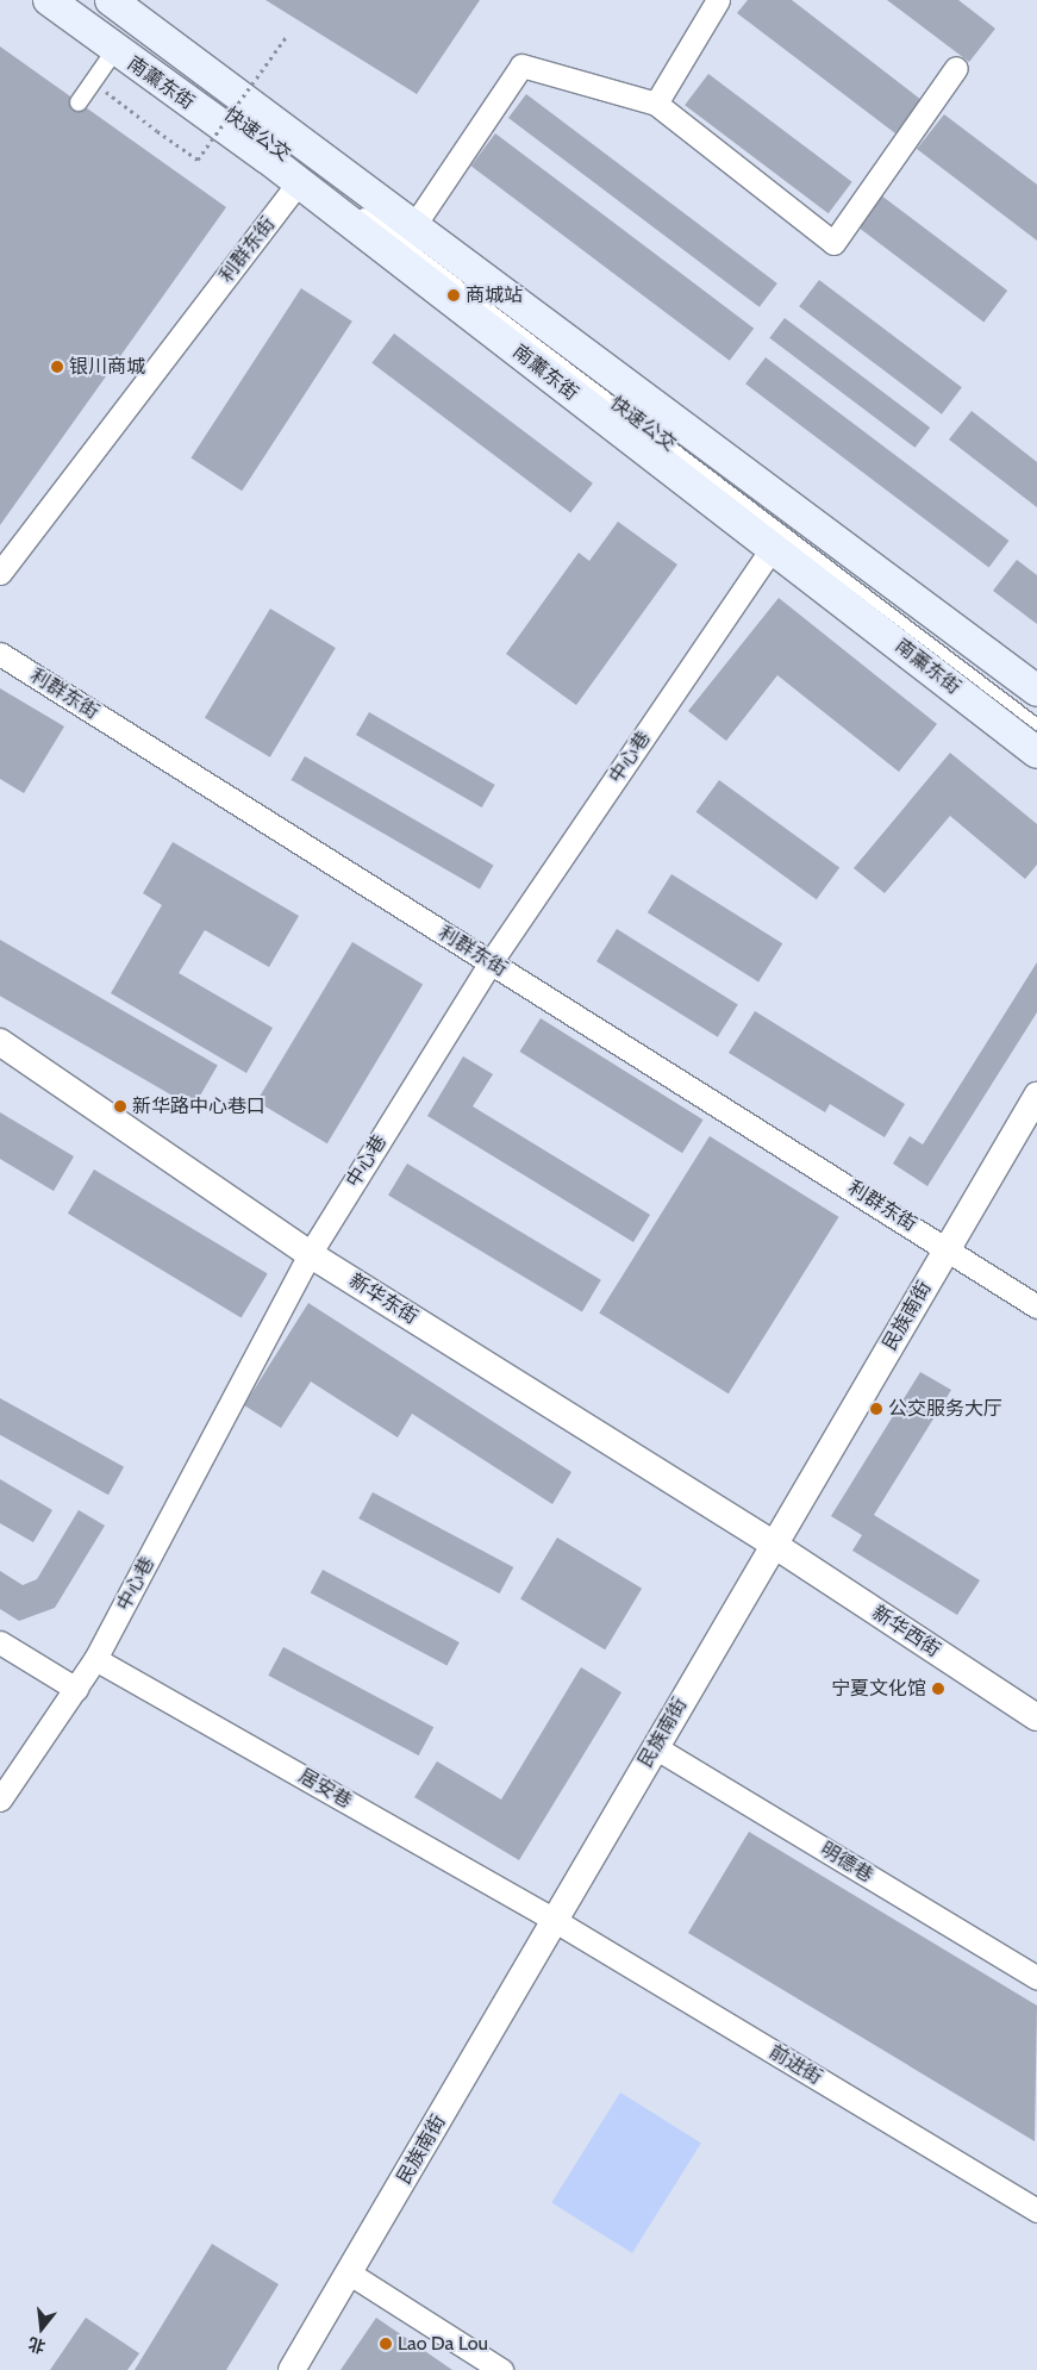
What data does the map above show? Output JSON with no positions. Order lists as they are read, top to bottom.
{
  "streets": {
    "main road": ["南薰东街"],
    "street": [
      "利群东街",
      "中心巷",
      "新华东街",
      "民族南街",
      "新华西街",
      "居安巷",
      "明德巷",
      "前进街"
    ],
    "lane": ["快速公交"]
  },
  "crossings": [
    ["南薰东街", "快速公交"],
    ["南薰东街", "利群东街"],
    ["南薰东街", "中心巷"],
    ["快速公交", "利群东街"],
    ["利群东街", "中心巷"],
    ["利群东街", "民族南街"],
    ["中心巷", "新华东街"],
    ["中心巷", "居安巷"],
    ["新华东街", "民族南街"],
    ["新华东街", "新华西街"],
    ["民族南街", "新华西街"],
    ["民族南街", "居安巷"],
    ["民族南街", "明德巷"],
    ["民族南街", "前进街"],
    ["居安巷", "前进街"]
  ],
  "places": [
    "商城站",
    "银川商城",
    "新华路中心巷口",
    "公交服务大厅",
    "宁夏文化馆",
    "Lao Da Lou"
  ],
  "north": "bottom"
}
